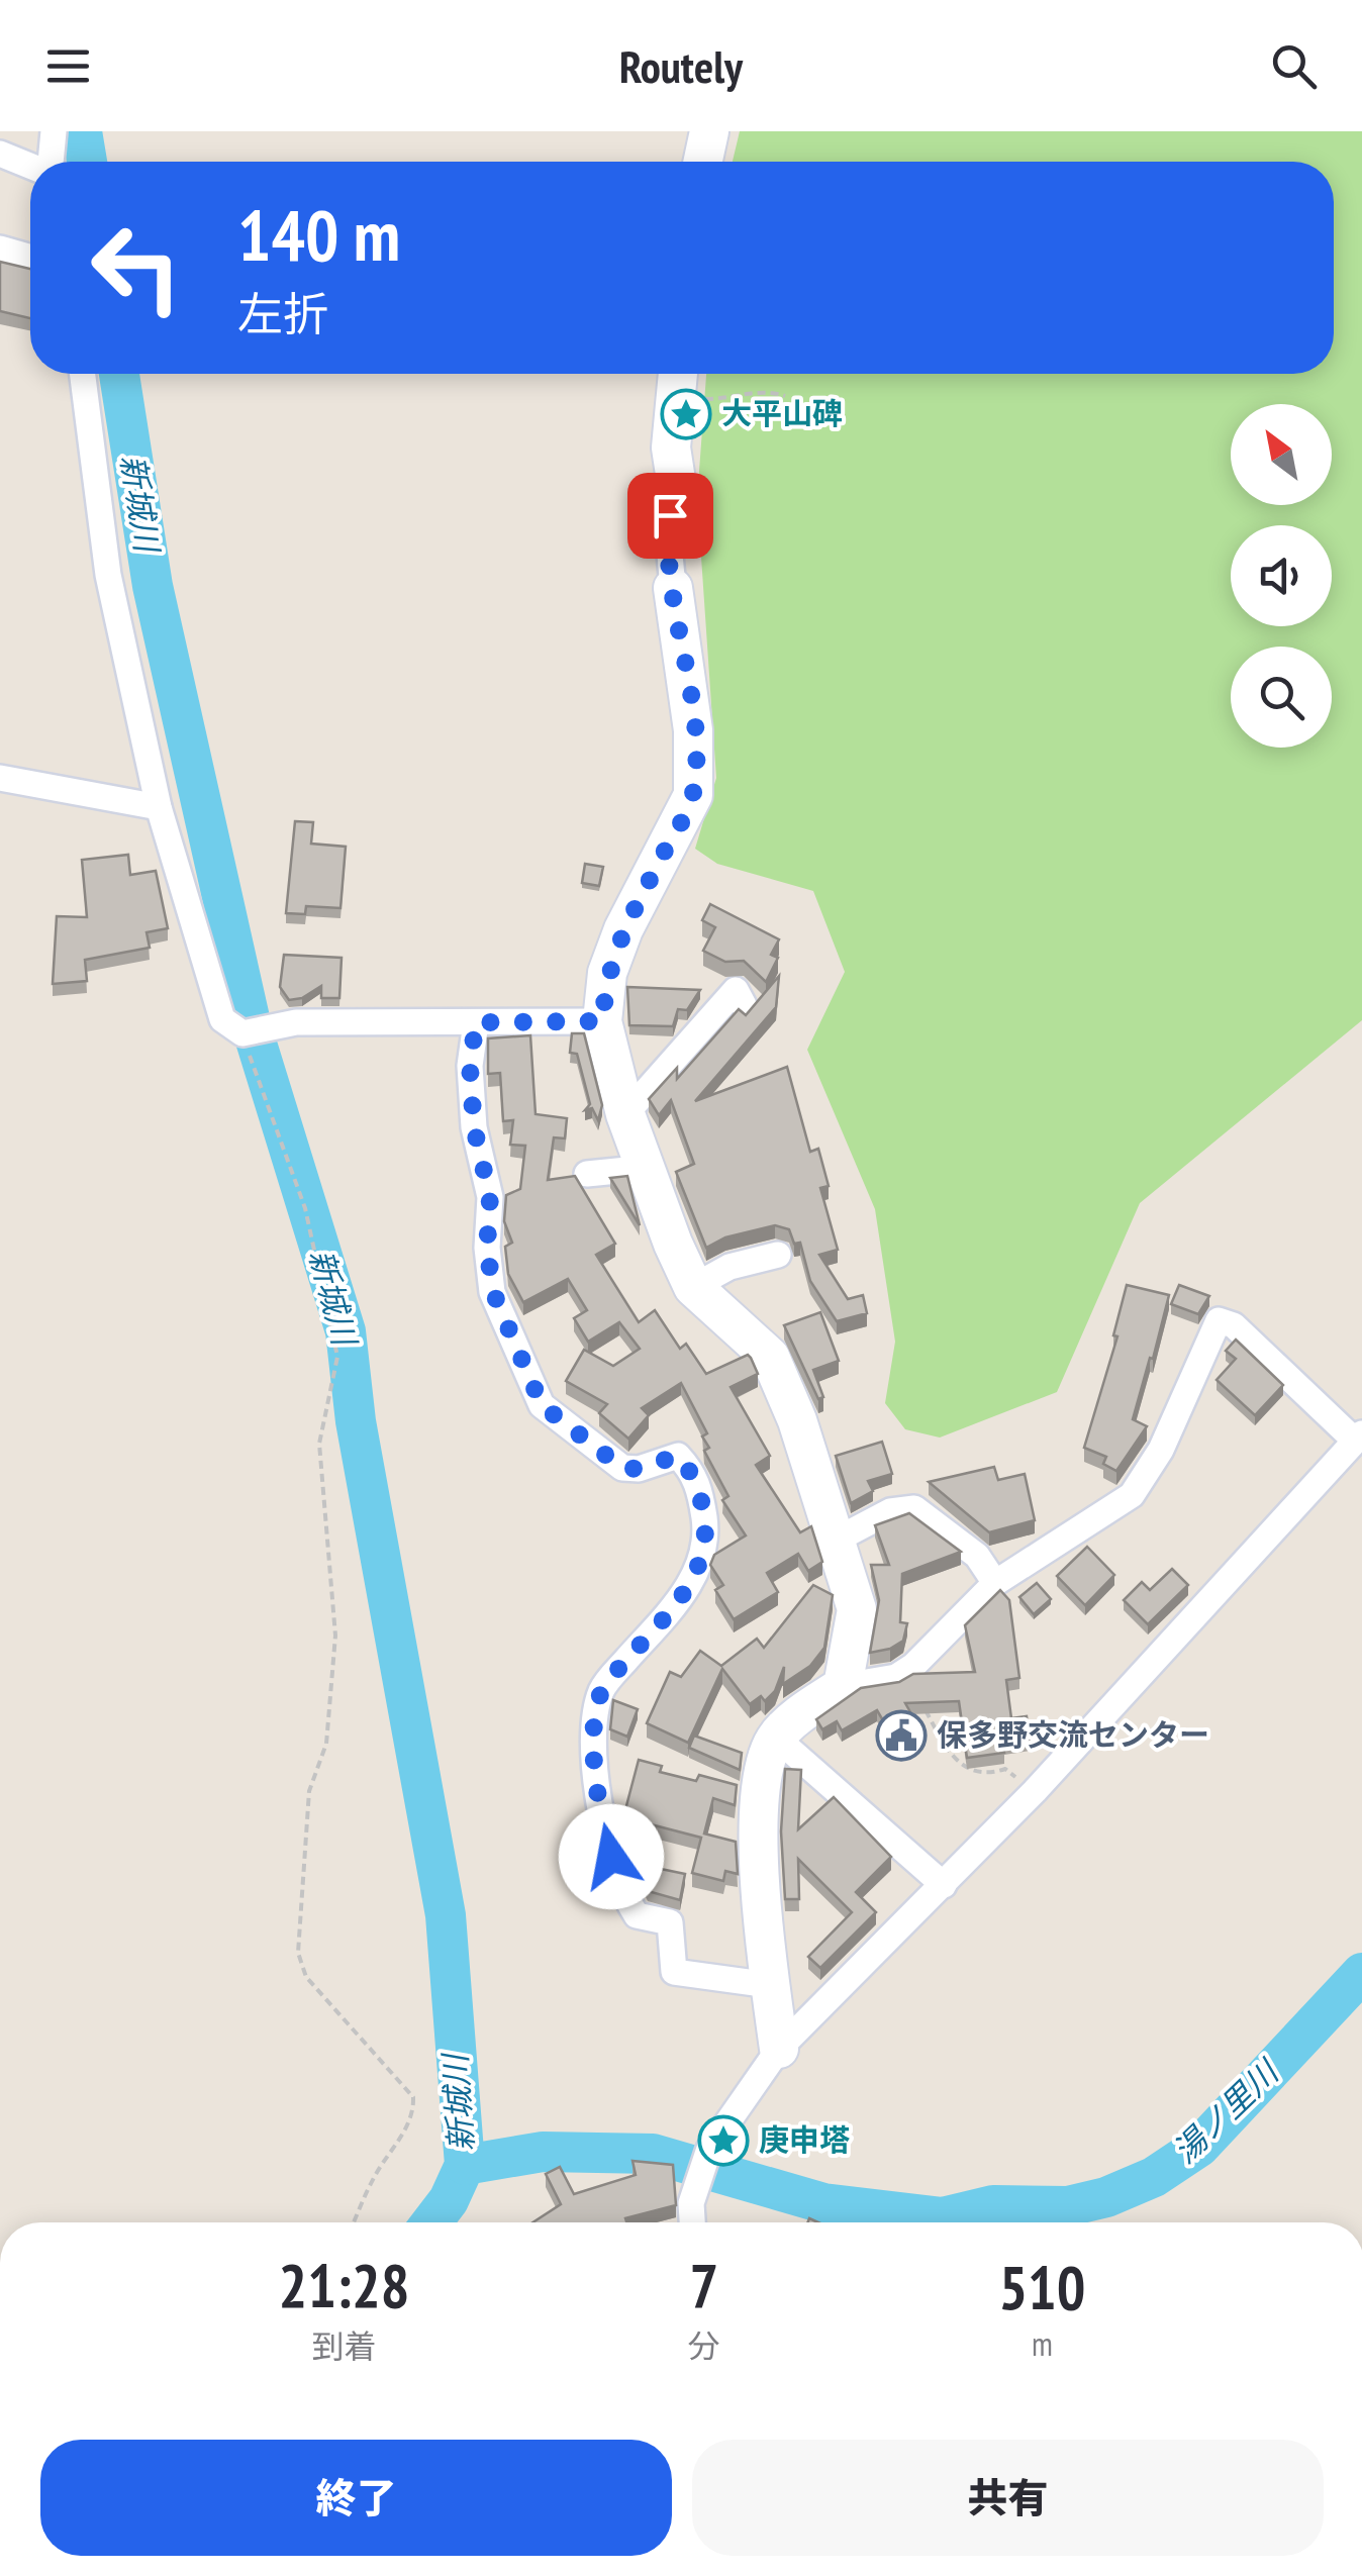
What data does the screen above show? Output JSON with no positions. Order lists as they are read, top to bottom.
{
  "water": ["新城川", "湯ノ里川"],
  "places": {
    "place": ["大平山碑", "庚申塔"],
    "public building": ["保多野交流センター"]
  },
  "north": "top left",
  "page": {
    "header": "Routely",
    "turn": ["140 m", "左折"],
    "eta": [
      "21:28",
      "到着",
      "7",
      "分",
      "510",
      "m"
    ],
    "buttons": ["終了", "共有"]
  }
}
